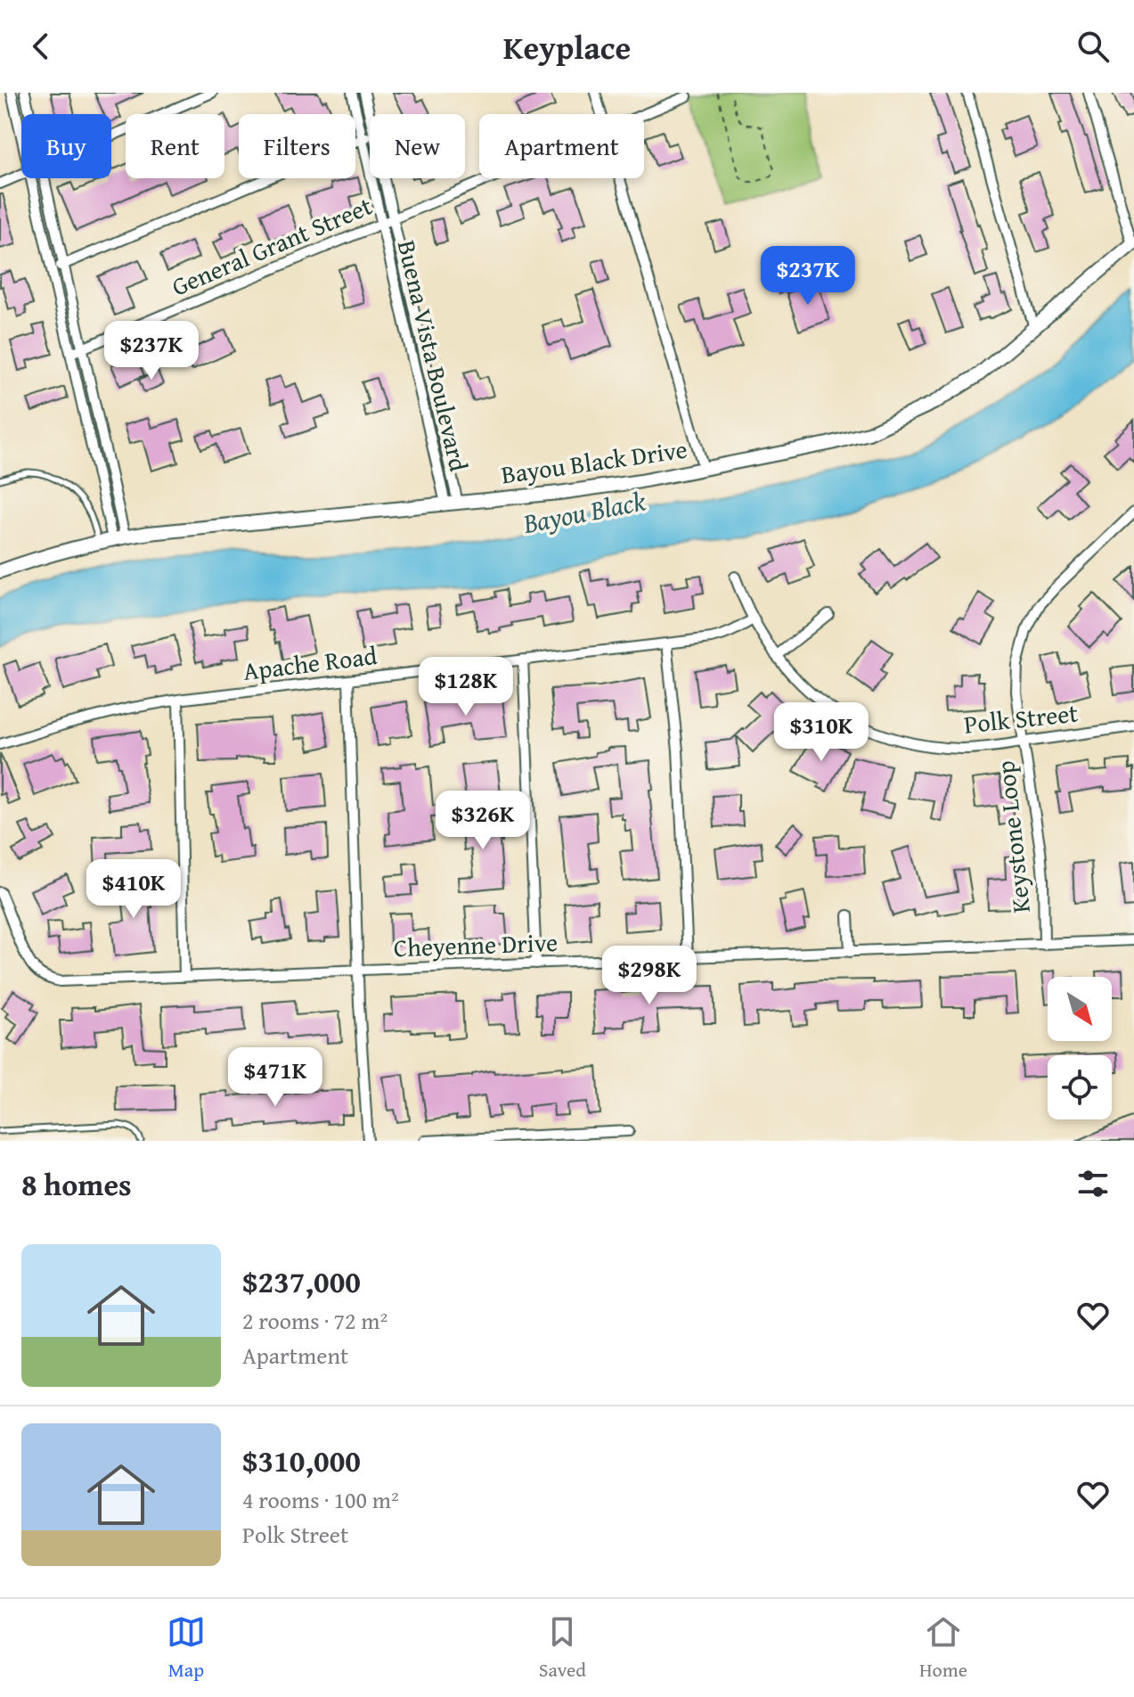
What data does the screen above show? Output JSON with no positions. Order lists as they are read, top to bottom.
{
  "streets": {
    "main road": ["Bayou Black Drive"],
    "street": [
      "General Grant Street",
      "Buena Vista Boulevard",
      "Apache Road",
      "Polk Street",
      "Keystone Loop",
      "Cheyenne Drive"
    ]
  },
  "crossings": [
    ["General Grant Street", "Buena Vista Boulevard"],
    ["Buena Vista Boulevard", "Bayou Black Drive"],
    ["Apache Road", "Polk Street"],
    ["Polk Street", "Keystone Loop"],
    ["Keystone Loop", "Cheyenne Drive"]
  ],
  "water": ["Bayou Black"],
  "north": "bottom right",
  "page": {
    "header": "Keyplace",
    "chip": [
      "Buy",
      "Rent",
      "Filters",
      "New",
      "Apartment"
    ],
    "price": [
      "$237K",
      "$237K",
      "$128K",
      "$310K",
      "$326K",
      "$410K",
      "$298K",
      "$471K"
    ],
    "heading": "8 homes",
    "list": [
      {
        "name": "$237,000",
        "note": "2 rooms · 72 m² · Apartment"
      },
      {
        "name": "$310,000",
        "note": "4 rooms · 100 m² · Polk Street"
      }
    ],
    "tabs": ["Map", "Saved", "Home"]
  }
}
